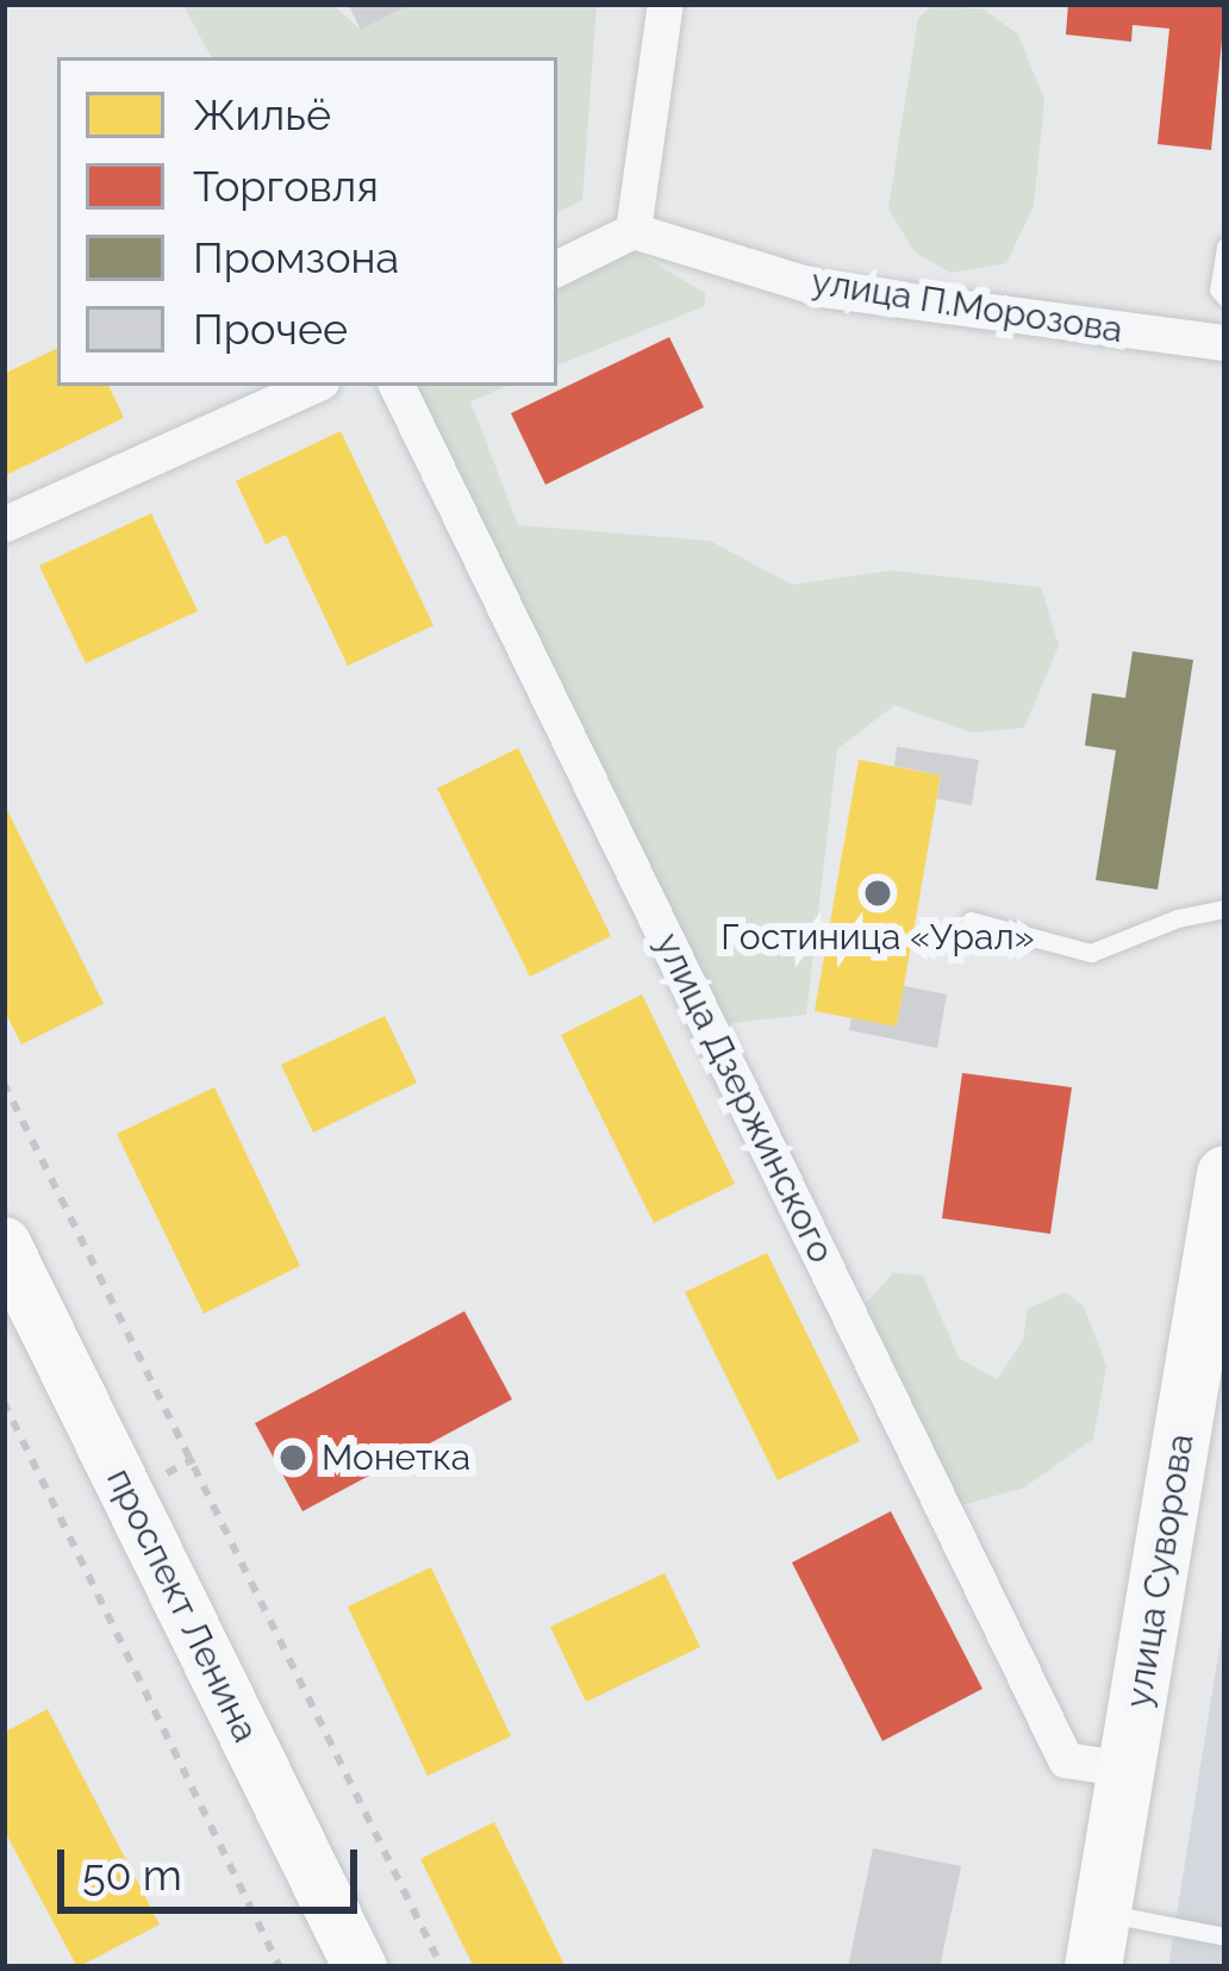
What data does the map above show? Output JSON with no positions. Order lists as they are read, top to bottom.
{
  "streets": {
    "main road": ["улица Суворова", "проспект Ленина"],
    "street": ["улица П.Морозова", "улица Дзержинского"]
  },
  "crossings": [
    ["улица Дзержинского", "улица Суворова"]
  ],
  "places": ["Гостиница «Урал»", "Монетка"],
  "legend": [
    "Жильё",
    "Торговля",
    "Промзона",
    "Прочее"
  ],
  "scale_bar": "50 m"
}
